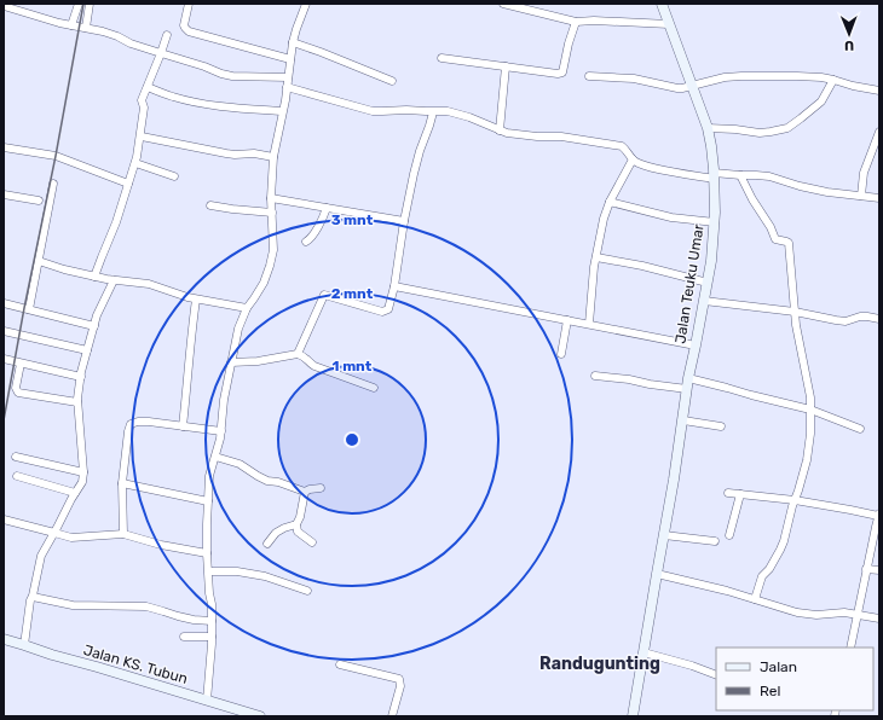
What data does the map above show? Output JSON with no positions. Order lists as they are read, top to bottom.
{
  "streets": {
    "main road": ["Jalan Teuku Umar", "Jalan KS. Tubun"]
  },
  "districts": ["Randugunting"],
  "legend": ["Jalan", "Rel"],
  "north": "bottom",
  "rings": ["3 mnt", "2 mnt", "1 mnt"]
}
